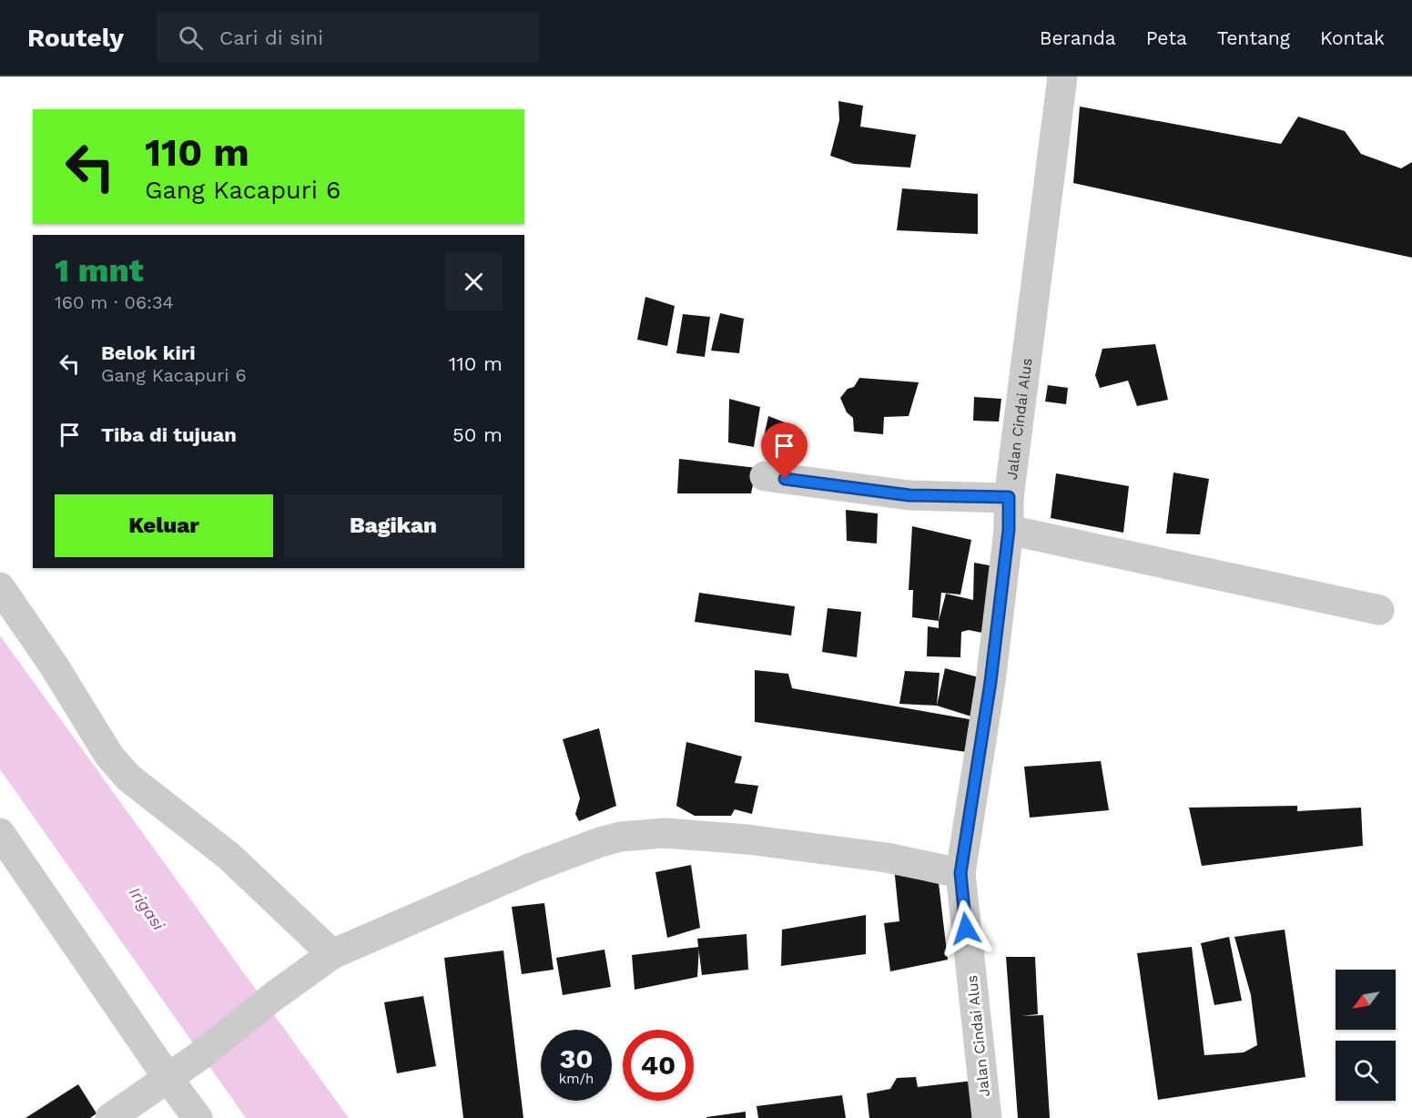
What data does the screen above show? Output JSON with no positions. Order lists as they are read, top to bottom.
{
  "streets": {
    "street": ["Jalan Cindai Alus"]
  },
  "water": ["Irigasi"],
  "north": "bottom left",
  "page": {
    "header": "Routely",
    "search": "Cari di sini",
    "nav": [
      "Beranda",
      "Peta",
      "Tentang",
      "Kontak"
    ],
    "turn": ["110 m", "Gang Kacapuri 6"],
    "heading": ["1 mnt", "160 m · 06:34"],
    "list": [
      {
        "name": "Belok kiri",
        "note": "Gang Kacapuri 6",
        "value": "110 m"
      },
      {
        "name": "Tiba di tujuan",
        "value": "50 m"
      }
    ],
    "buttons": ["Keluar", "Bagikan"],
    "speed": "30 km/h",
    "limit": "40"
  }
}
